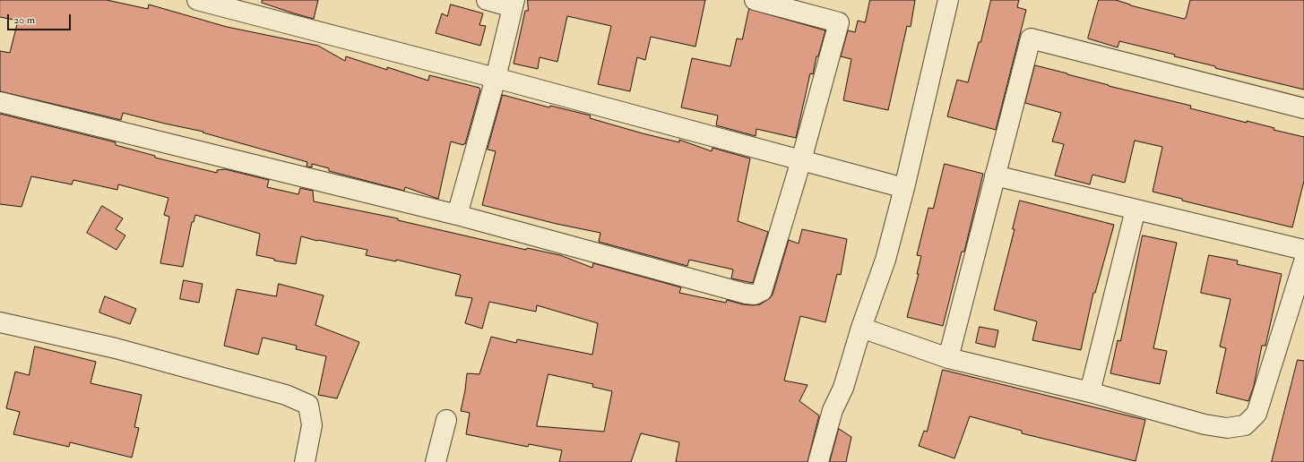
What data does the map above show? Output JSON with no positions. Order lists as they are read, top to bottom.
{
  "scale_bar": "20 m"
}
